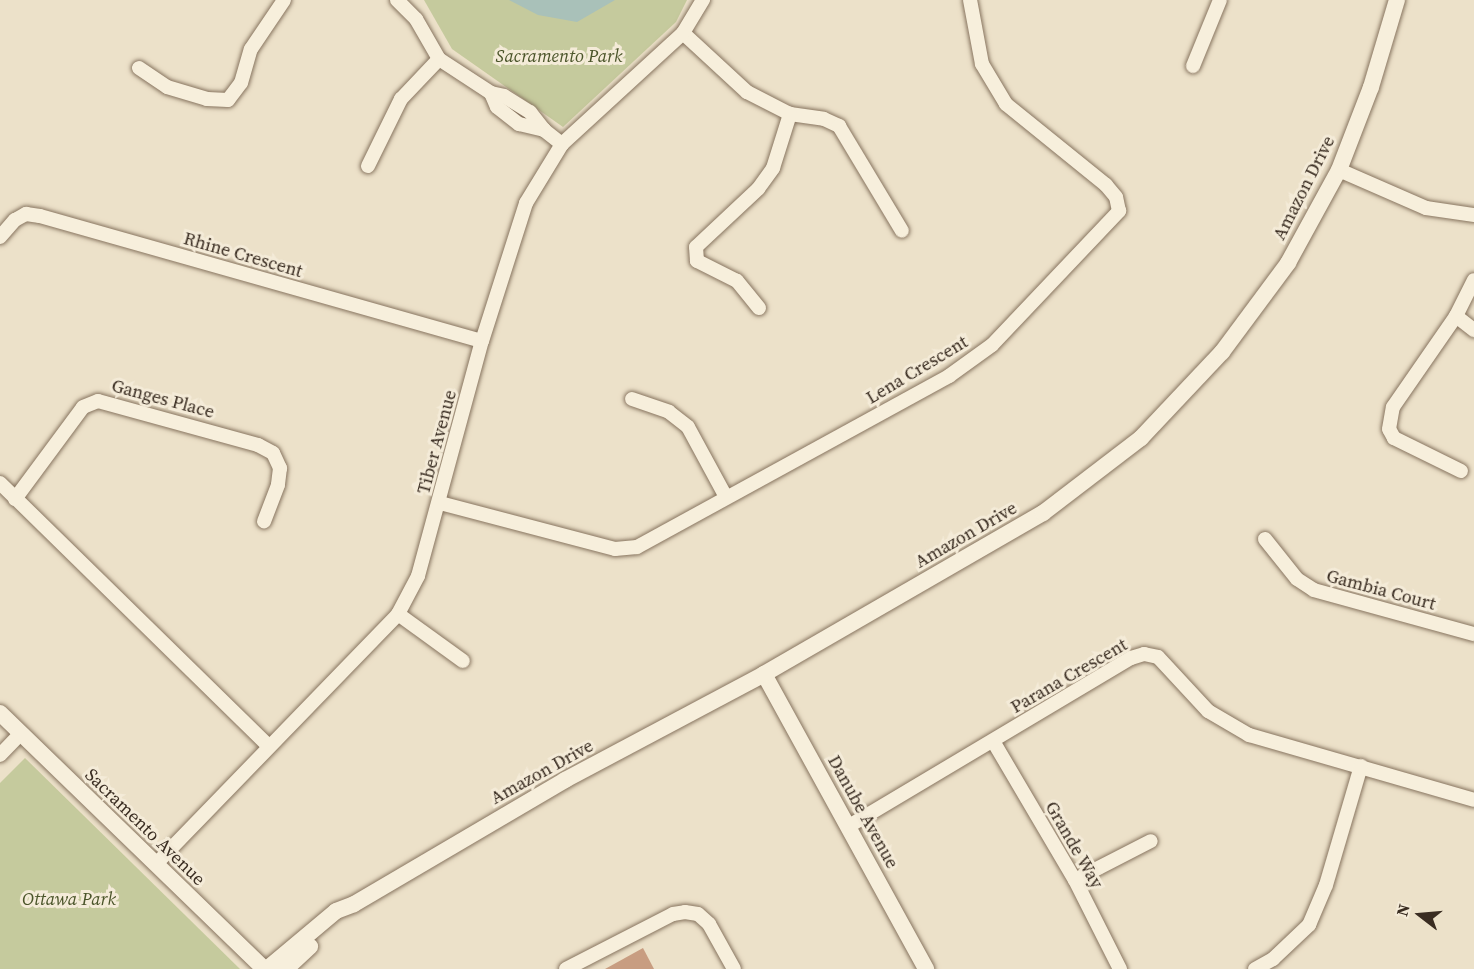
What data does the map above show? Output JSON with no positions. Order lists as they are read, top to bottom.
{
  "streets": {
    "street": [
      "Amazon Drive",
      "Rhine Crescent",
      "Lena Crescent",
      "Ganges Place",
      "Tiber Avenue",
      "Gambia Court",
      "Parana Crescent",
      "Danube Avenue",
      "Sacramento Avenue",
      "Grande Way"
    ]
  },
  "crossings": [
    ["Amazon Drive", "Danube Avenue"],
    ["Amazon Drive", "Sacramento Avenue"],
    ["Rhine Crescent", "Tiber Avenue"],
    ["Lena Crescent", "Tiber Avenue"],
    ["Tiber Avenue", "Sacramento Avenue"],
    ["Parana Crescent", "Danube Avenue"],
    ["Parana Crescent", "Grande Way"]
  ],
  "parks": ["Sacramento Park", "Ottawa Park"],
  "north": "left"
}
